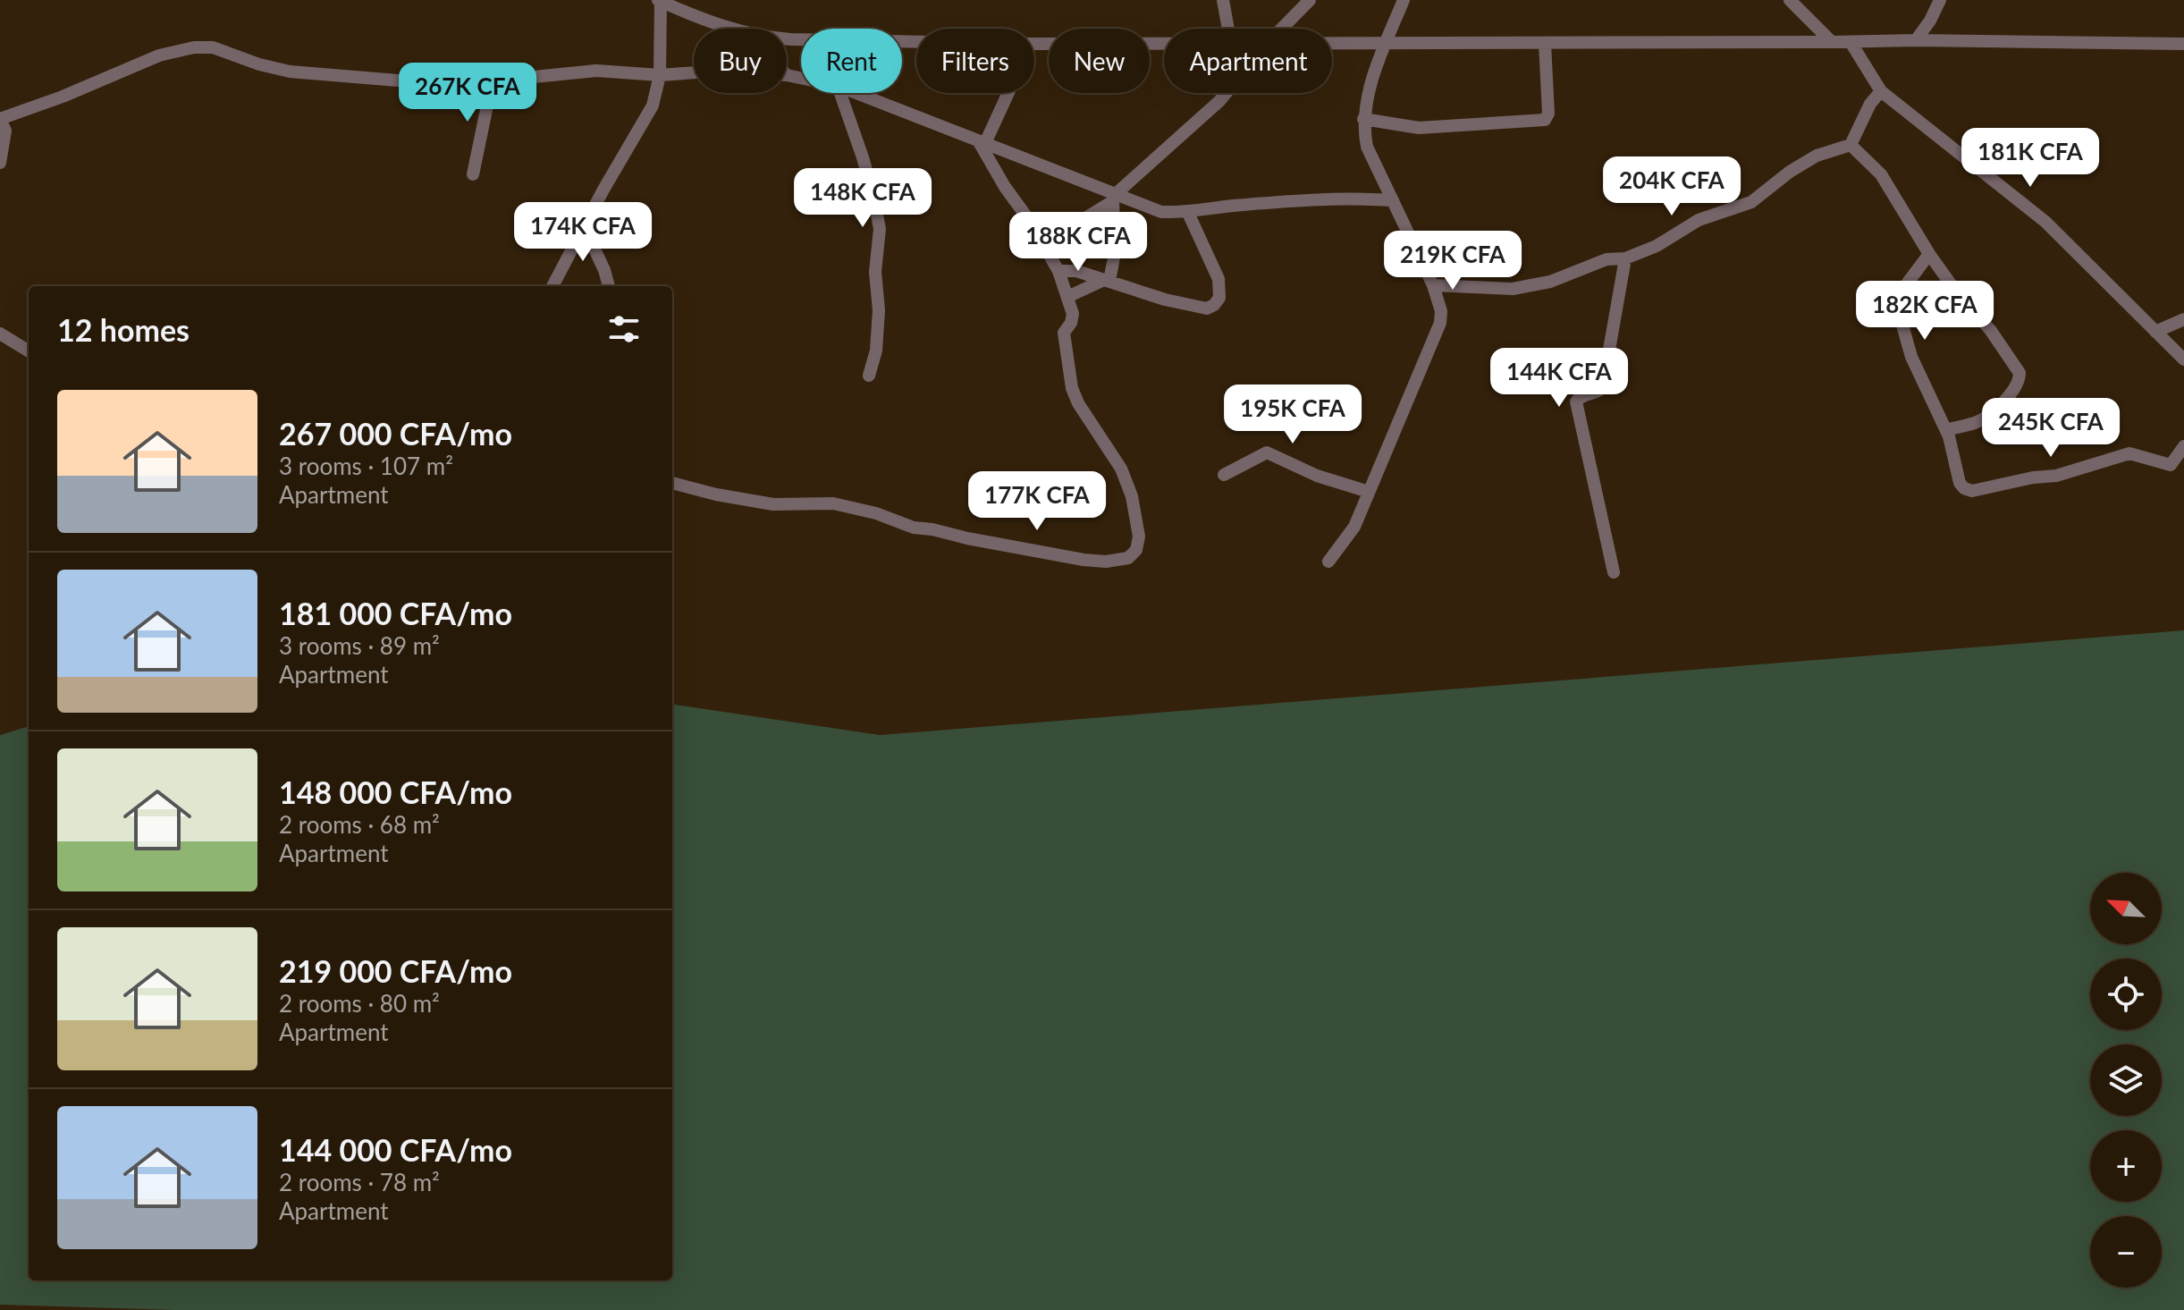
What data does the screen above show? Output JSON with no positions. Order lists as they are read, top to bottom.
{
  "north": "top left",
  "page": {
    "chip": [
      "Buy",
      "Rent",
      "Filters",
      "New",
      "Apartment"
    ],
    "price": [
      "267K CFA",
      "181K CFA",
      "204K CFA",
      "148K CFA",
      "174K CFA",
      "188K CFA",
      "219K CFA",
      "182K CFA",
      "144K CFA",
      "195K CFA",
      "245K CFA",
      "177K CFA"
    ],
    "heading": "12 homes",
    "list": [
      {
        "name": "267 000 CFA/mo",
        "note": "3 rooms · 107 m² · Apartment"
      },
      {
        "name": "181 000 CFA/mo",
        "note": "3 rooms · 89 m² · Apartment"
      },
      {
        "name": "148 000 CFA/mo",
        "note": "2 rooms · 68 m² · Apartment"
      },
      {
        "name": "219 000 CFA/mo",
        "note": "2 rooms · 80 m² · Apartment"
      },
      {
        "name": "144 000 CFA/mo",
        "note": "2 rooms · 78 m² · Apartment"
      }
    ],
    "map_buttons": ["+", "−"]
  }
}
